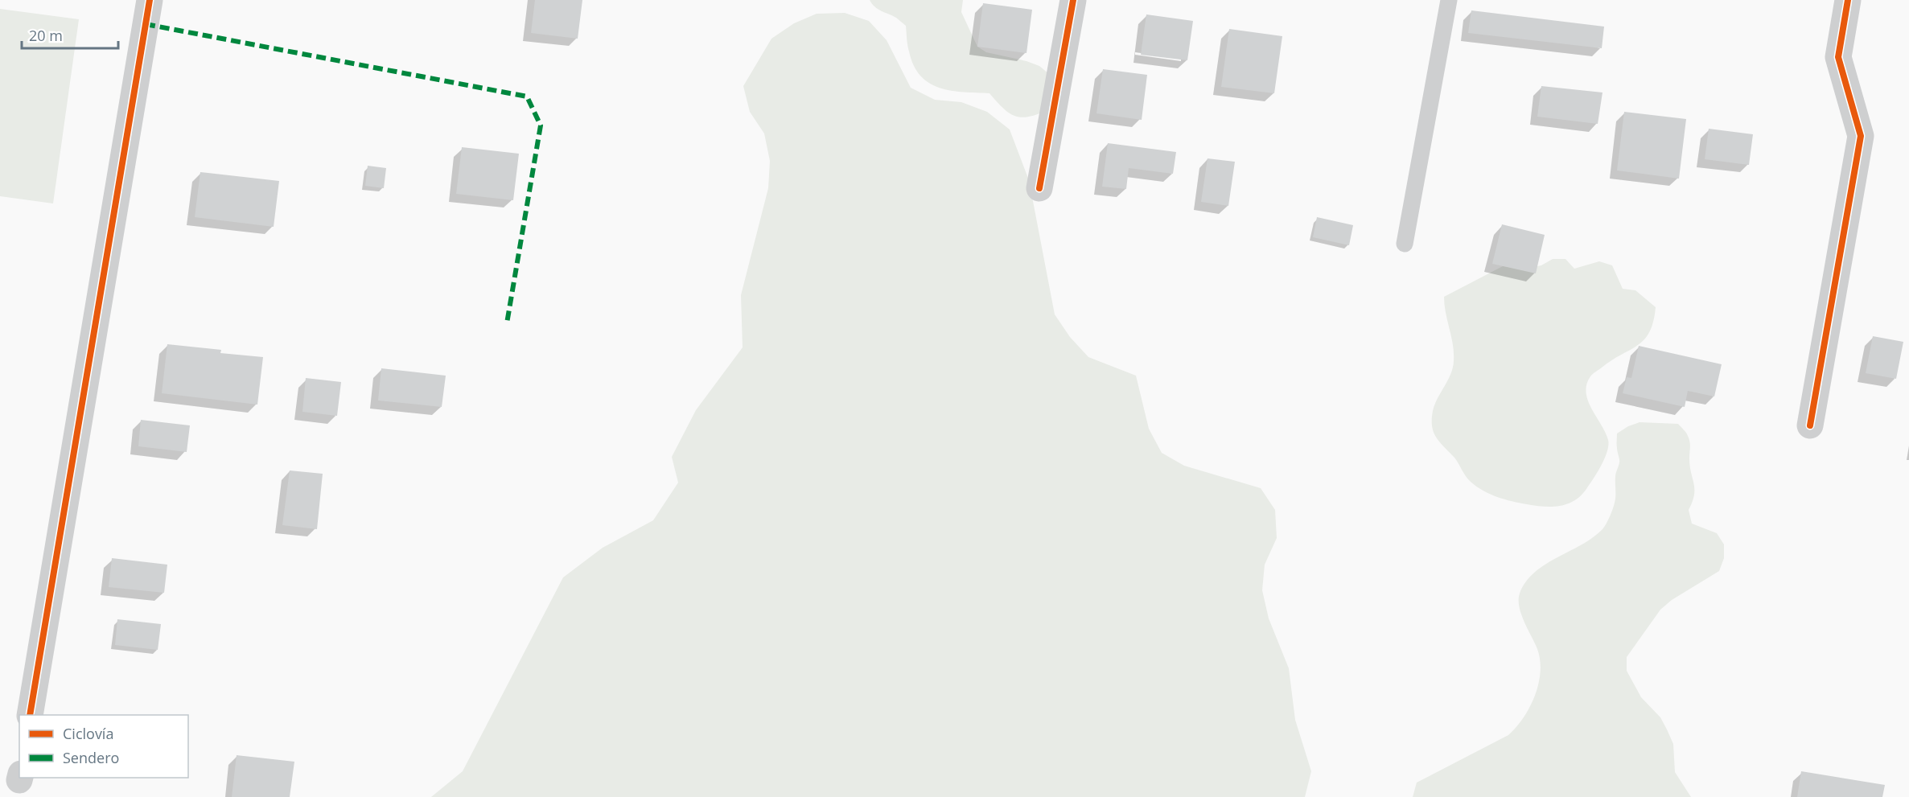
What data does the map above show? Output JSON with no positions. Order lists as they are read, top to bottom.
{
  "legend": ["Ciclovía", "Sendero"],
  "scale_bar": "20 m"
}
